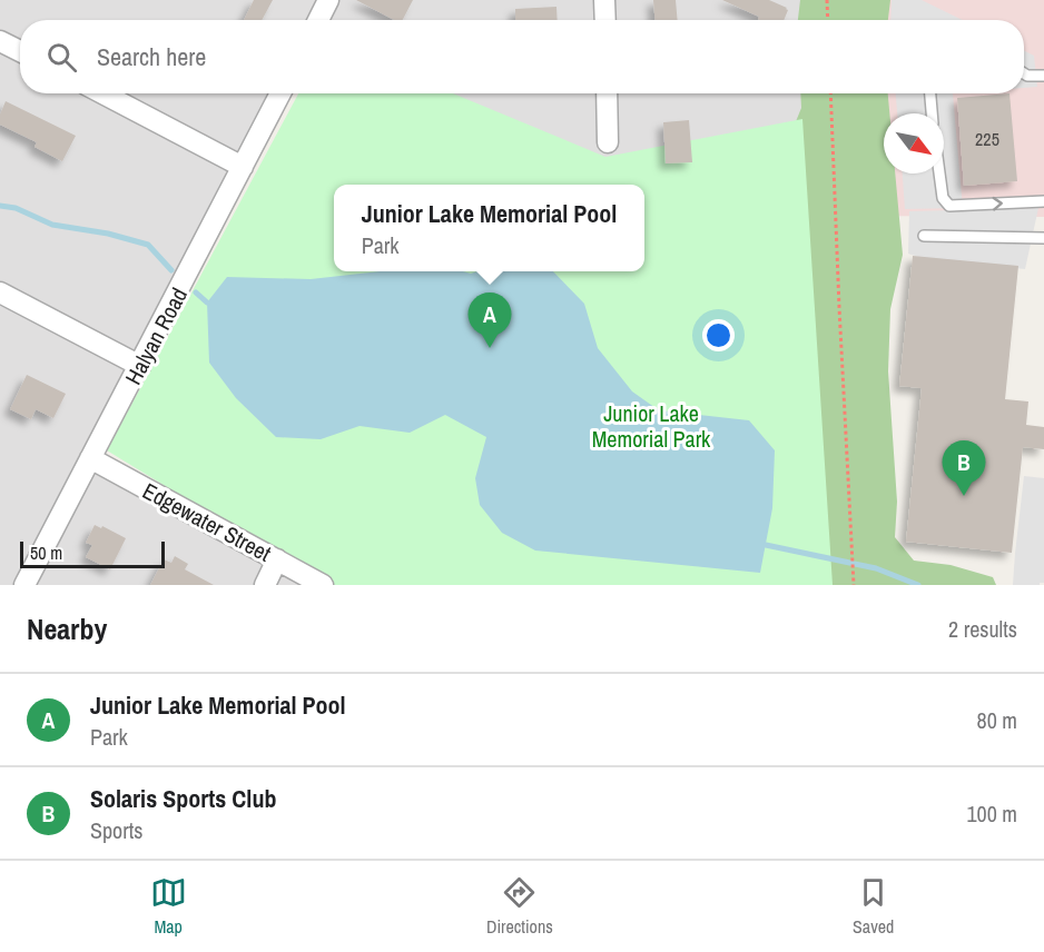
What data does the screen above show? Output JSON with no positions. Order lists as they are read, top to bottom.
{
  "streets": {
    "street": ["Halyan Road", "Edgewater Street"]
  },
  "crossings": [
    ["Halyan Road", "Edgewater Street"]
  ],
  "parks": ["Junior Lake Memorial Park"],
  "house_numbers": ["225"],
  "scale_bar": "50 m",
  "north": "bottom right",
  "page": {
    "search": "Search here",
    "popup": ["Junior Lake Memorial Pool", "Park"],
    "pins": ["A", "B"],
    "scale": "50 m",
    "heading": ["Nearby", "2 results"],
    "list": [
      {
        "mark": "A",
        "name": "Junior Lake Memorial Pool",
        "note": "Park",
        "value": "80 m"
      },
      {
        "mark": "B",
        "name": "Solaris Sports Club",
        "note": "Sports",
        "value": "100 m"
      }
    ],
    "nav": ["Map", "Directions", "Saved"]
  }
}
